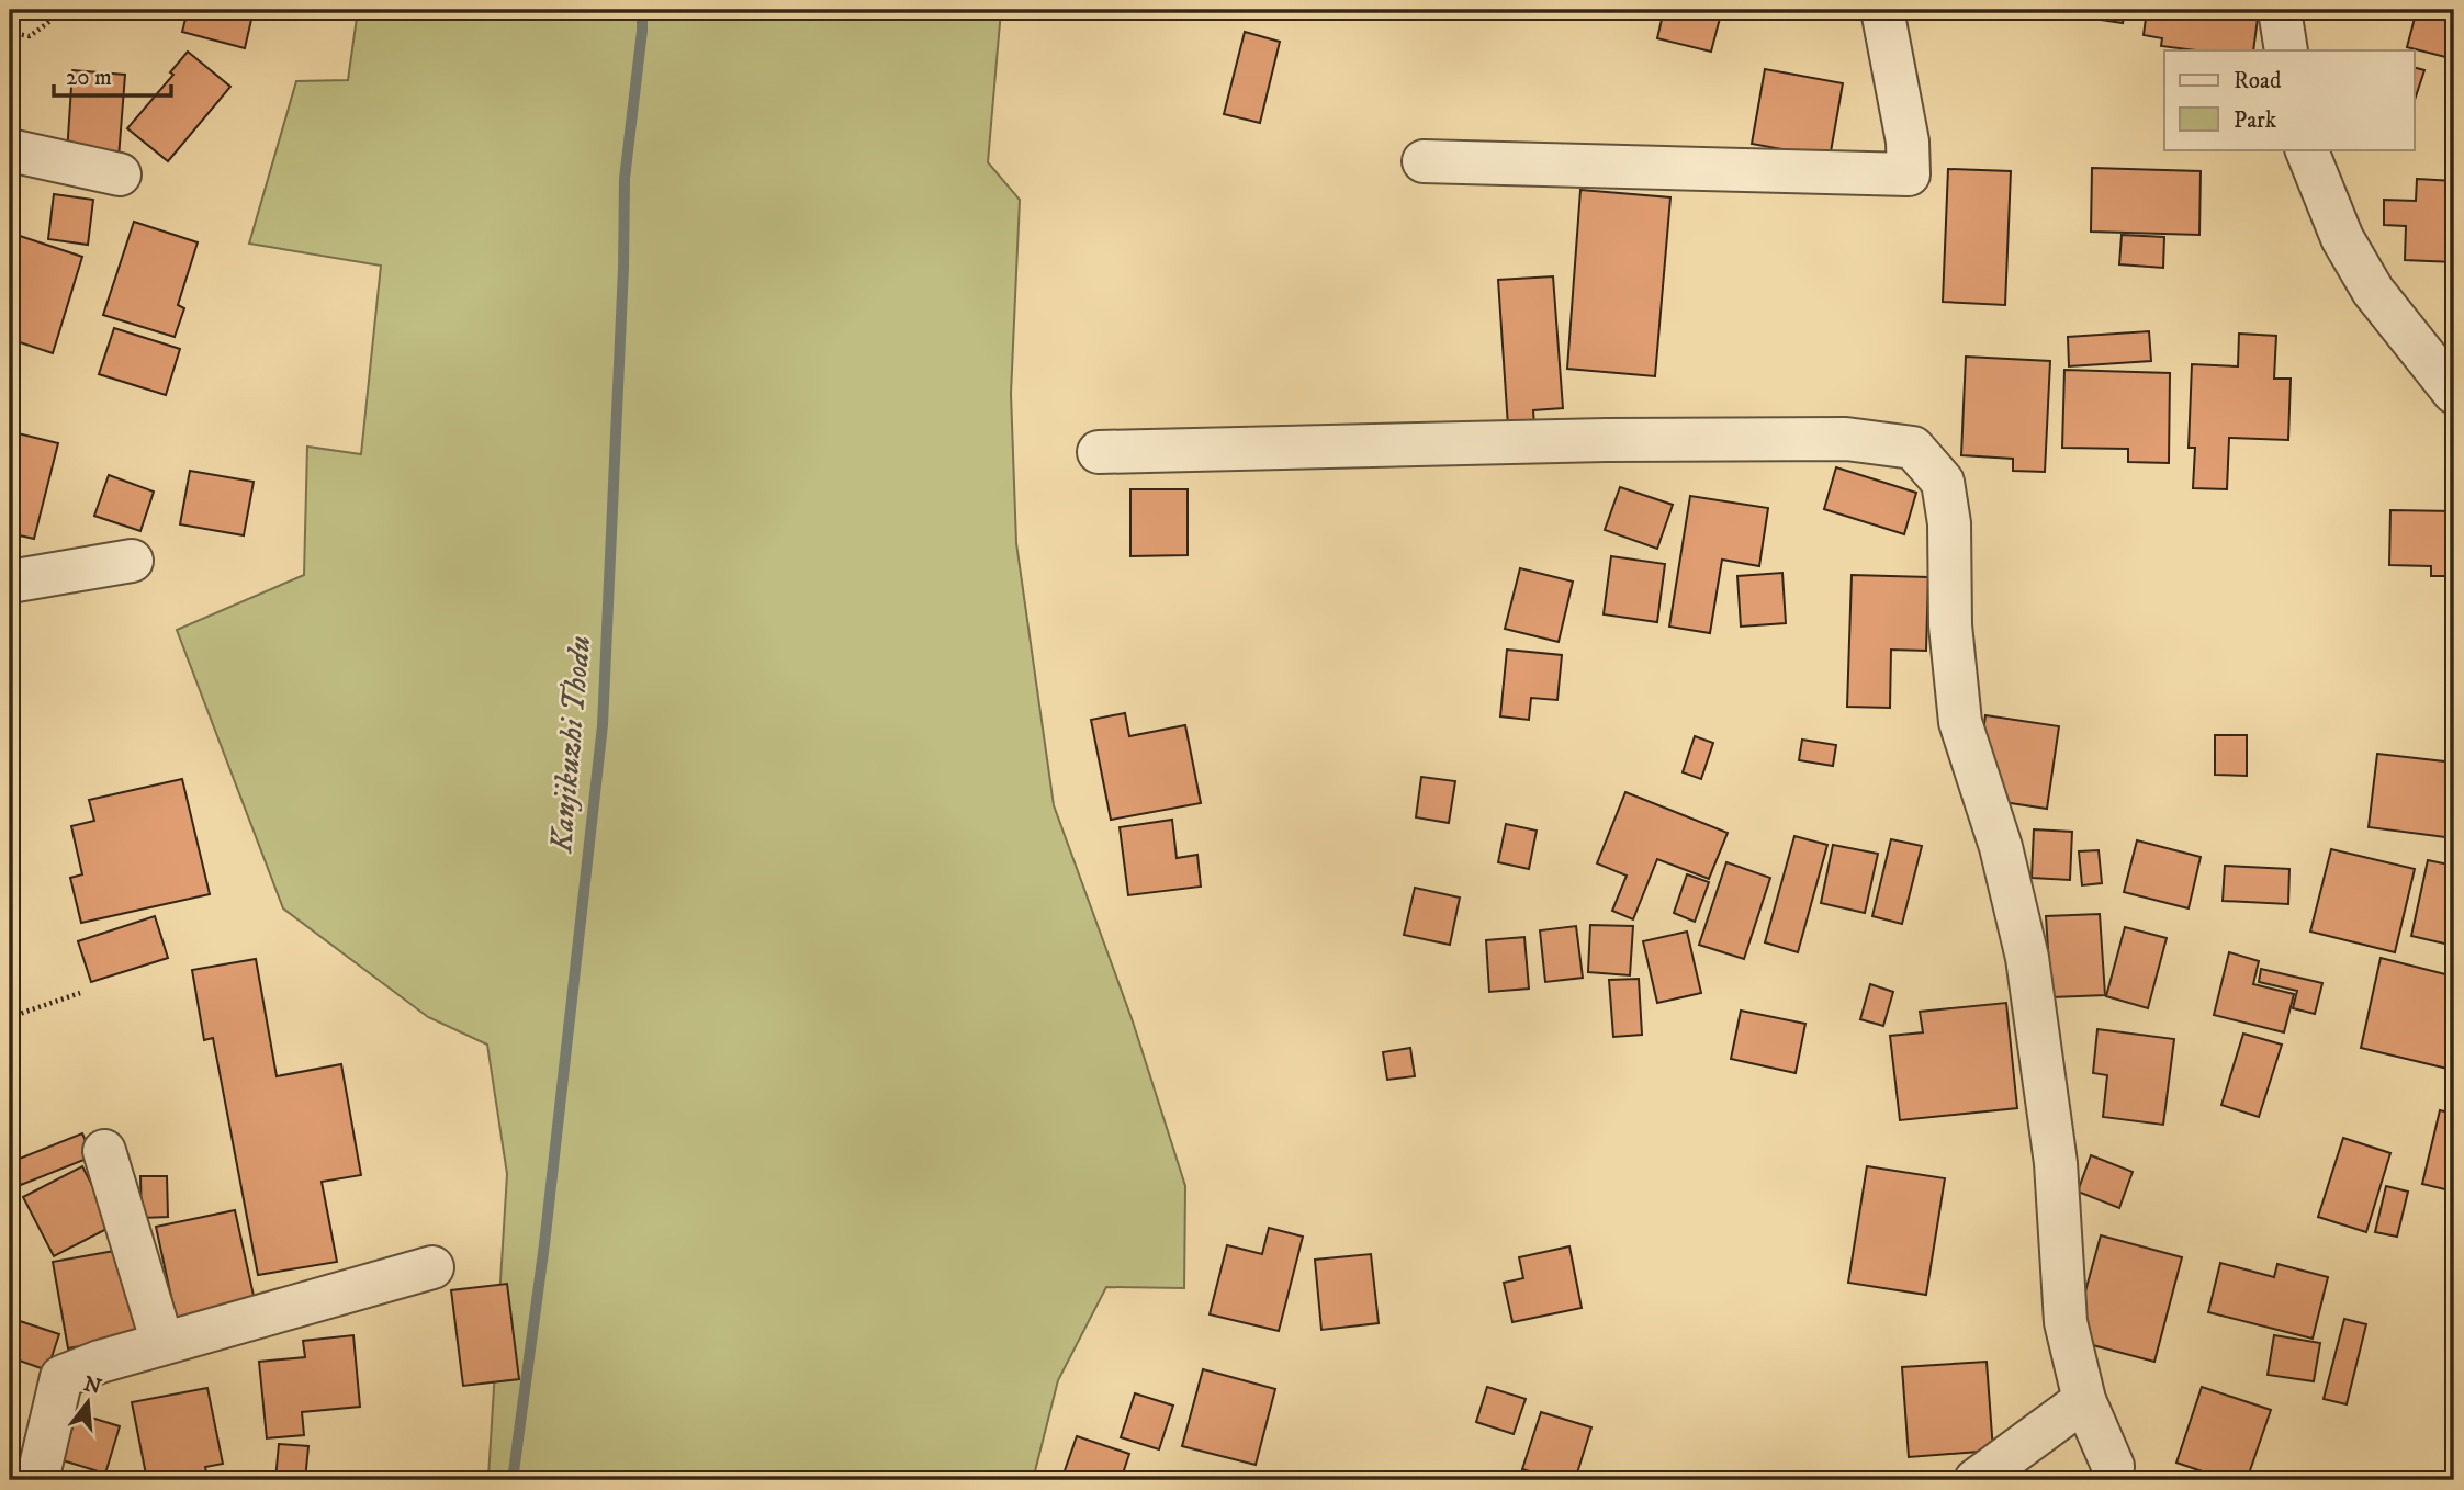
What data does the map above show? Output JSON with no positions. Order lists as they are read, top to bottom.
{
  "water": ["Kanjikuzhi Thodu"],
  "legend": ["Road", "Park"],
  "scale_bar": "20 m",
  "north": "top"
}
